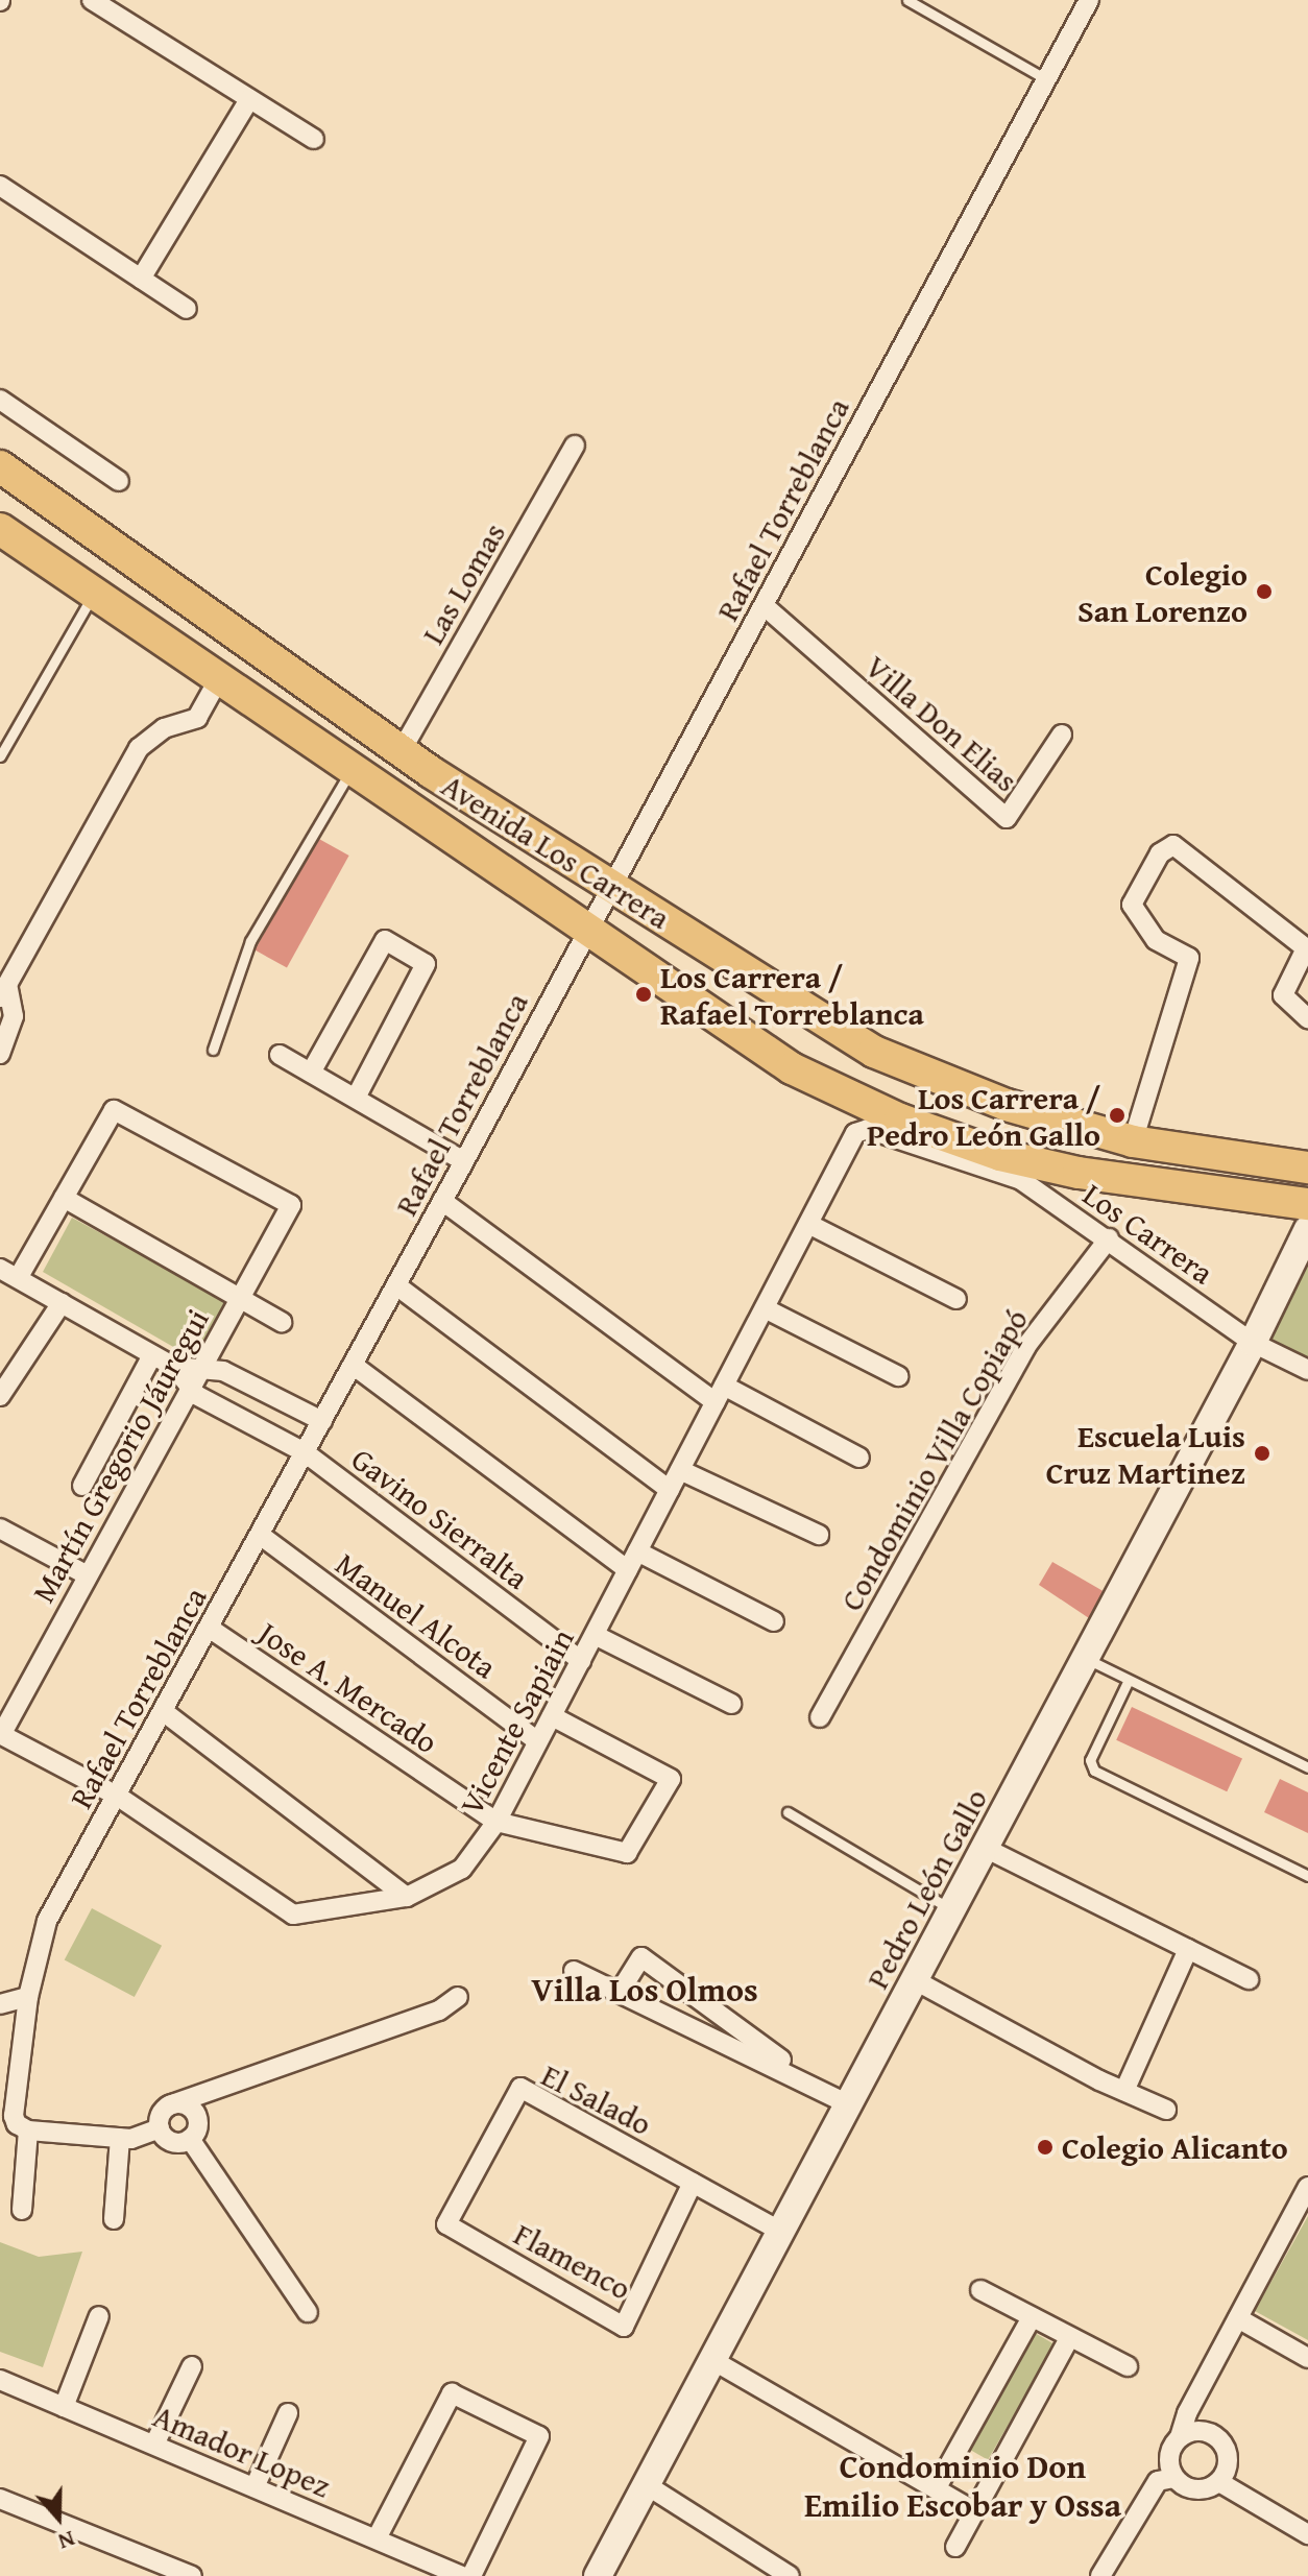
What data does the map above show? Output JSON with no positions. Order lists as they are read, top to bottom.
{
  "streets": {
    "main road": ["Avenida Los Carrera"],
    "street": [
      "Rafael Torreblanca",
      "Las Lomas",
      "Villa Don Elias",
      "Los Carrera",
      "Martín Gregorio Jáuregui",
      "Condominio Villa Copiapó",
      "Gavino Sierralta",
      "Manuel Alcota",
      "Jose A. Mercado",
      "Vicente Sapiain",
      "Pedro León Gallo",
      "El Salado",
      "Flamenco",
      "Amador Lopez"
    ]
  },
  "crossings": [
    ["Rafael Torreblanca", "Villa Don Elias"],
    ["Rafael Torreblanca", "Avenida Los Carrera"],
    ["Rafael Torreblanca", "Gavino Sierralta"],
    ["Rafael Torreblanca", "Manuel Alcota"],
    ["Rafael Torreblanca", "Jose A. Mercado"],
    ["Rafael Torreblanca", "Vicente Sapiain"],
    ["Las Lomas", "Avenida Los Carrera"],
    ["Los Carrera", "Condominio Villa Copiapó"],
    ["Los Carrera", "Vicente Sapiain"],
    ["Los Carrera", "Pedro León Gallo"],
    ["Martín Gregorio Jáuregui", "Gavino Sierralta"],
    ["Martín Gregorio Jáuregui", "Vicente Sapiain"],
    ["Gavino Sierralta", "Vicente Sapiain"],
    ["Manuel Alcota", "Vicente Sapiain"],
    ["Jose A. Mercado", "Vicente Sapiain"],
    ["Pedro León Gallo", "El Salado"],
    ["El Salado", "Flamenco"]
  ],
  "districts": ["Villa Los Olmos", "Condominio Don Emilio Escobar y Ossa"],
  "places": [
    "Colegio San Lorenzo",
    "Los Carrera / Rafael Torreblanca",
    "Los Carrera / Pedro León Gallo",
    "Escuela Luis Cruz Martinez",
    "Colegio Alicanto"
  ],
  "north": "bottom"
}
